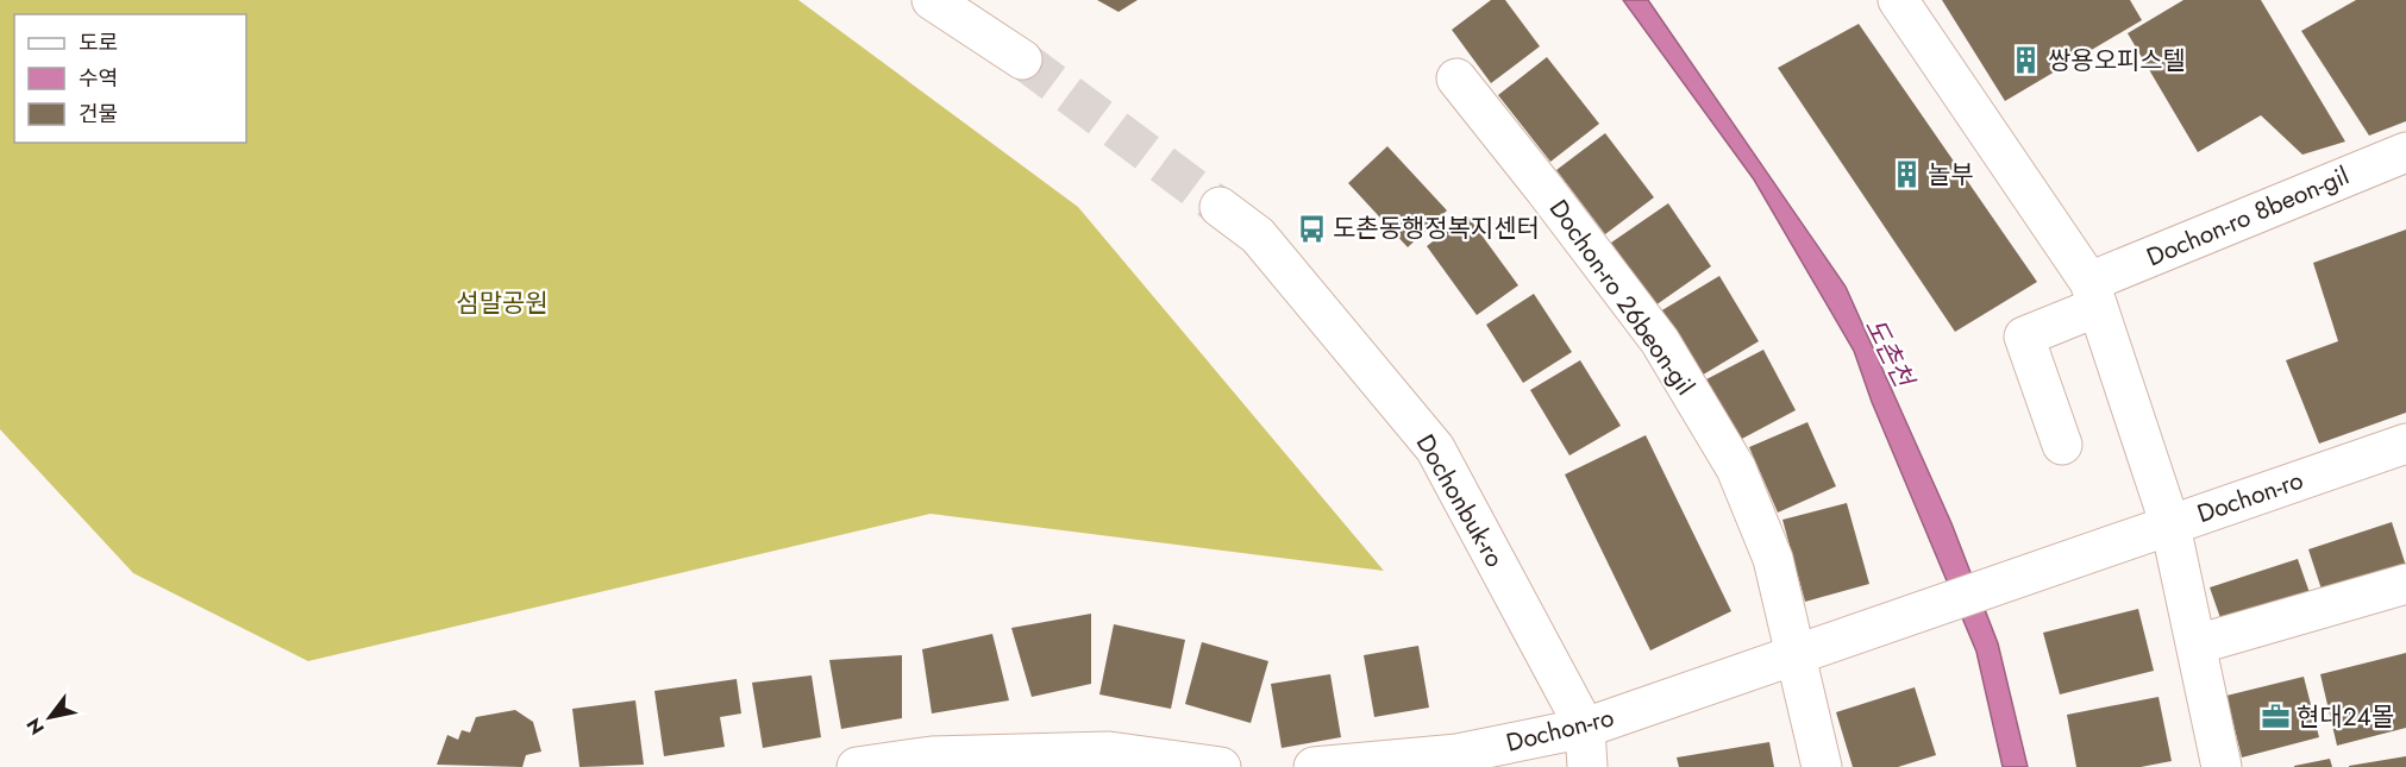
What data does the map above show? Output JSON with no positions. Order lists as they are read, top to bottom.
{
  "streets": {
    "street": [
      "Dochon-ro 8beon-gil",
      "Dochon-ro 26beon-gil",
      "Dochon-ro",
      "Dochonbuk-ro"
    ]
  },
  "crossings": [
    ["Dochon-ro 26beon-gil", "Dochon-ro"],
    ["Dochon-ro", "Dochonbuk-ro"]
  ],
  "water": ["도촌천"],
  "parks": ["섬말공원"],
  "places": {
    "building": ["쌍용오피스텔", "놀부"],
    "bus stop": ["도촌동행정복지센터"],
    "office": ["현대24몰"]
  },
  "legend": ["도로", "수역", "건물"],
  "north": "bottom left"
}
